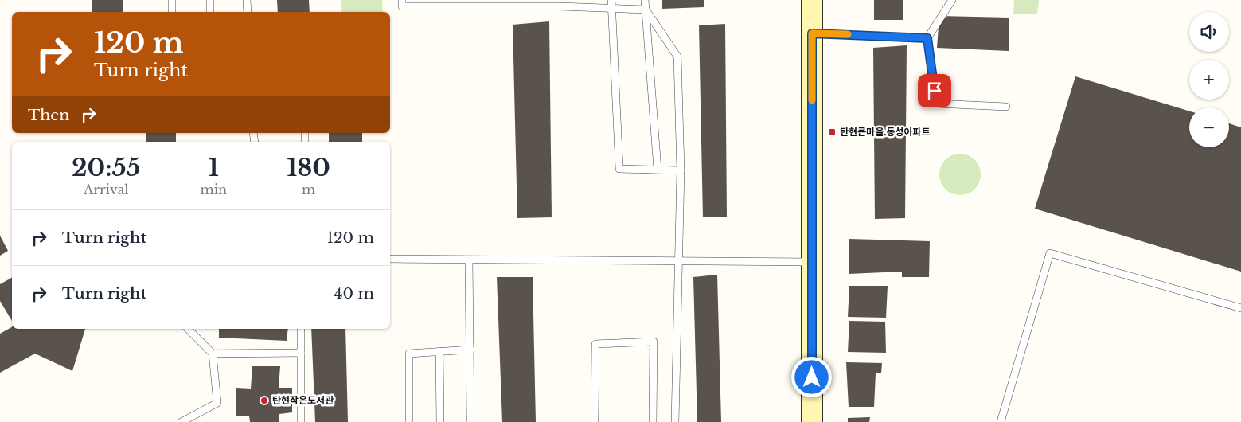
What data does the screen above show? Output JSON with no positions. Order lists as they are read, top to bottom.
{
  "places": {
    "transit": ["탄현큰마을.동성아파트"],
    "other": ["탄현작은도서관"]
  },
  "page": {
    "map_buttons": ["+", "−"],
    "turn": ["120 m", "Turn right"],
    "then": "Then",
    "eta": [
      "20:55",
      "Arrival",
      "1",
      "min",
      "180",
      "m"
    ],
    "list": [
      {
        "name": "Turn right",
        "value": "120 m"
      },
      {
        "name": "Turn right",
        "value": "40 m"
      }
    ]
  }
}
